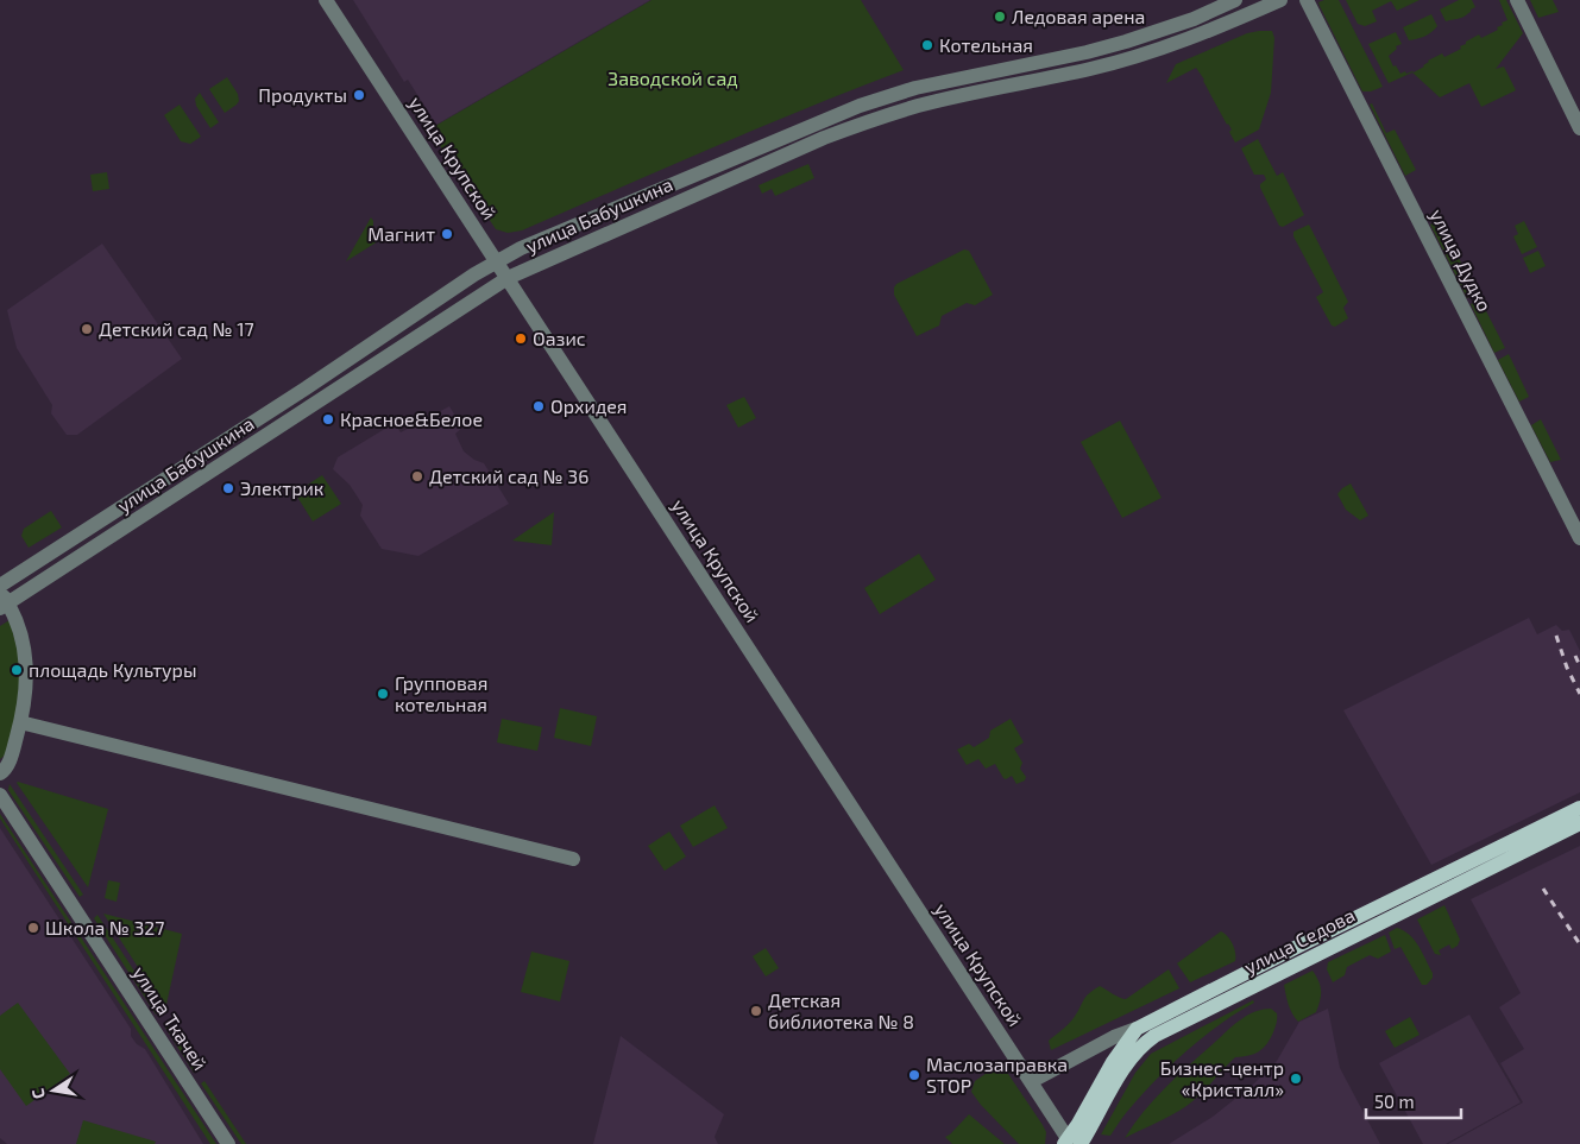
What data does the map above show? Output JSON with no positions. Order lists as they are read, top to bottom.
{
  "streets": {
    "main road": ["улица Седова"],
    "street": [
      "улица Крупской",
      "улица Бабушкина",
      "улица Дудко",
      "улица Ткачей"
    ]
  },
  "crossings": [
    ["улица Крупской", "улица Бабушкина"],
    ["улица Крупской", "улица Седова"]
  ],
  "parks": ["Заводской сад"],
  "places": [
    "Ледовая арена",
    "Котельная",
    "Продукты",
    "Магнит",
    "Детский сад № 17",
    "Оазис",
    "Орхидея",
    "Красное&Белое",
    "Детский сад № 36",
    "Электрик",
    "площадь Культуры",
    "Групповая котельная",
    "Школа № 327",
    "Детская библиотека № 8",
    "Маслозаправка STOP",
    "Бизнес-центр «Кристалл»"
  ],
  "scale_bar": "50 m",
  "north": "left"
}
